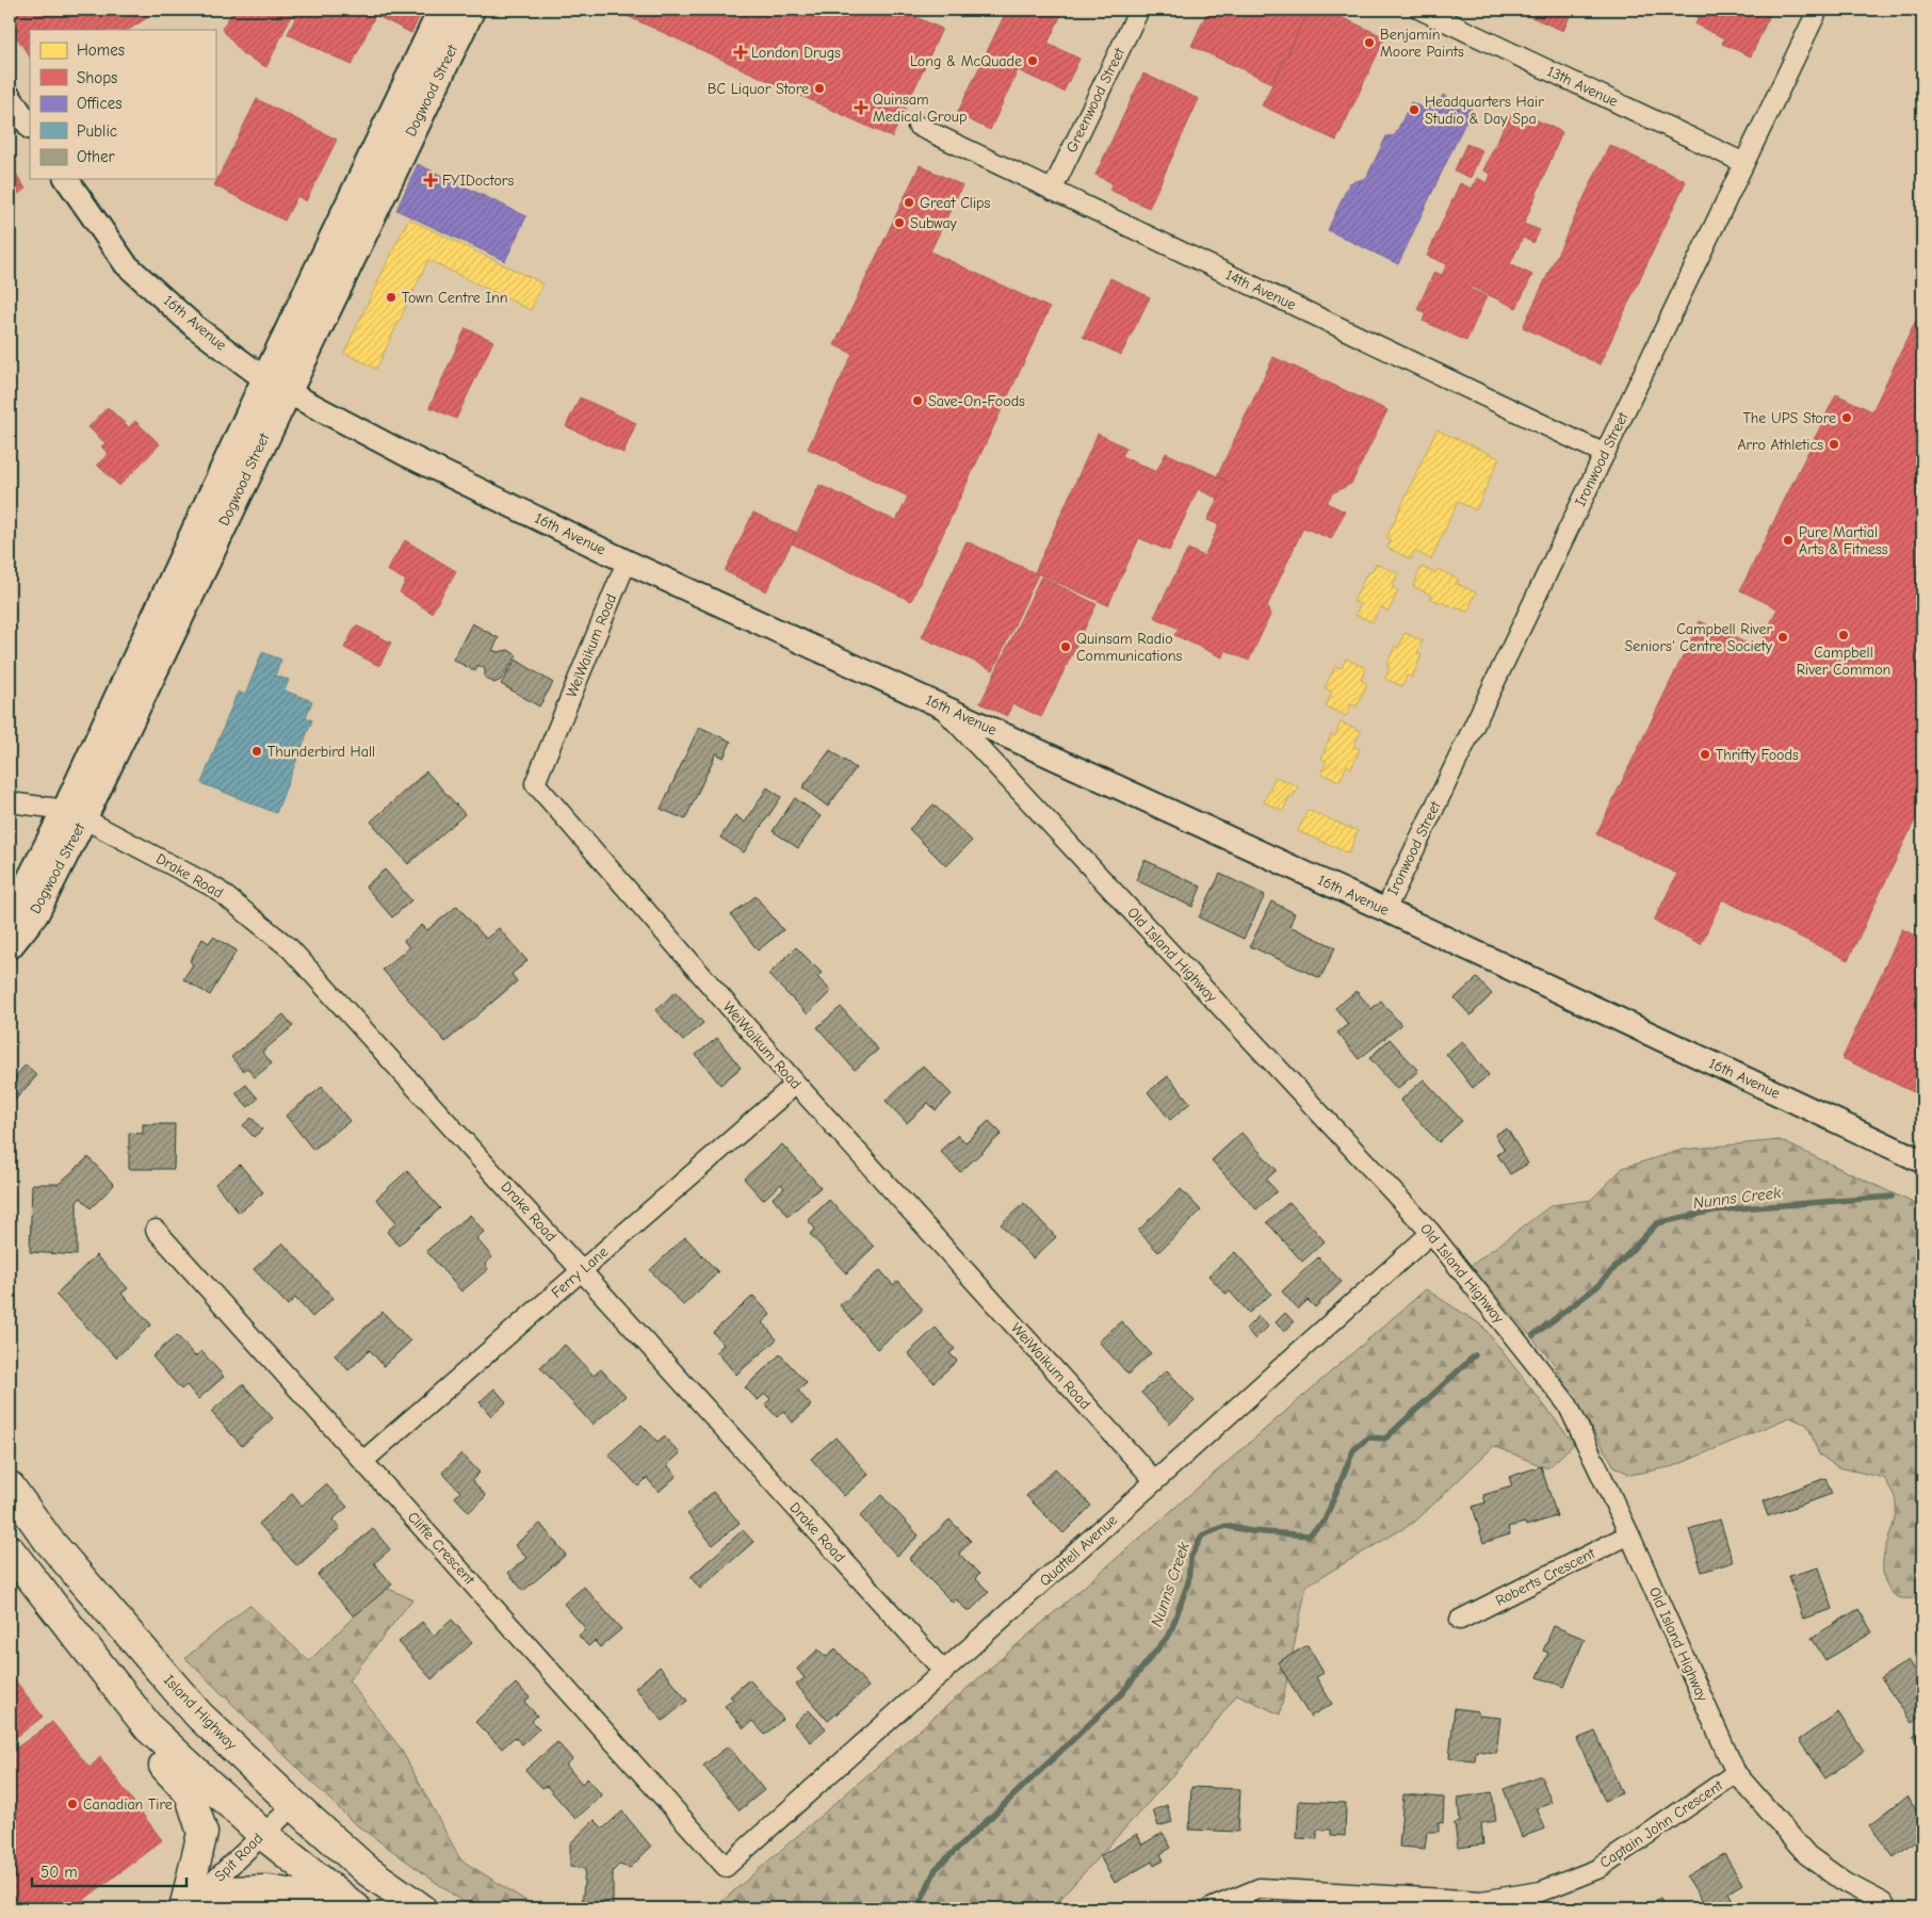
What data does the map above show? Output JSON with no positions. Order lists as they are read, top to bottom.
{
  "streets": {
    "main road": ["Dogwood Street", "Island Highway"],
    "street": [
      "13th Avenue",
      "Greenwood Street",
      "14th Avenue",
      "16th Avenue",
      "Ironwood Street",
      "WeiWaikum Road",
      "Drake Road",
      "Old Island Highway",
      "Ferry Lane",
      "Cliffe Crescent",
      "Quattell Avenue",
      "Roberts Crescent",
      "Captain John Crescent",
      "Spit Road"
    ]
  },
  "crossings": [
    ["13th Avenue", "Ironwood Street"],
    ["Dogwood Street", "16th Avenue"],
    ["Dogwood Street", "Drake Road"],
    ["Greenwood Street", "14th Avenue"],
    ["14th Avenue", "Ironwood Street"],
    ["16th Avenue", "Ironwood Street"],
    ["16th Avenue", "WeiWaikum Road"],
    ["16th Avenue", "Old Island Highway"],
    ["WeiWaikum Road", "Ferry Lane"],
    ["WeiWaikum Road", "Quattell Avenue"],
    ["Drake Road", "Ferry Lane"],
    ["Drake Road", "Quattell Avenue"],
    ["Old Island Highway", "Quattell Avenue"],
    ["Old Island Highway", "Roberts Crescent"],
    ["Old Island Highway", "Captain John Crescent"],
    ["Ferry Lane", "Cliffe Crescent"],
    ["Cliffe Crescent", "Quattell Avenue"],
    ["Island Highway", "Spit Road"]
  ],
  "water": ["Nunns Creek"],
  "places": {
    "other": [
      "Benjamin Moore Paints",
      "Long & McQuade",
      "BC Liquor Store",
      "Headquarters Hair Studio & Day Spa",
      "Great Clips",
      "Subway",
      "Town Centre Inn",
      "Save-On-Foods",
      "The UPS Store",
      "Arro Athletics",
      "Pure Martial Arts & Fitness",
      "Campbell River Common",
      "Campbell River Seniors' Centre Society",
      "Quinsam Radio Communications",
      "Thunderbird Hall",
      "Thrifty Foods",
      "Canadian Tire"
    ],
    "health": ["London Drugs", "Quinsam Medical Group", "FYIDoctors"]
  },
  "legend": [
    "Homes",
    "Shops",
    "Offices",
    "Public",
    "Other"
  ],
  "scale_bar": "50 m"
}
